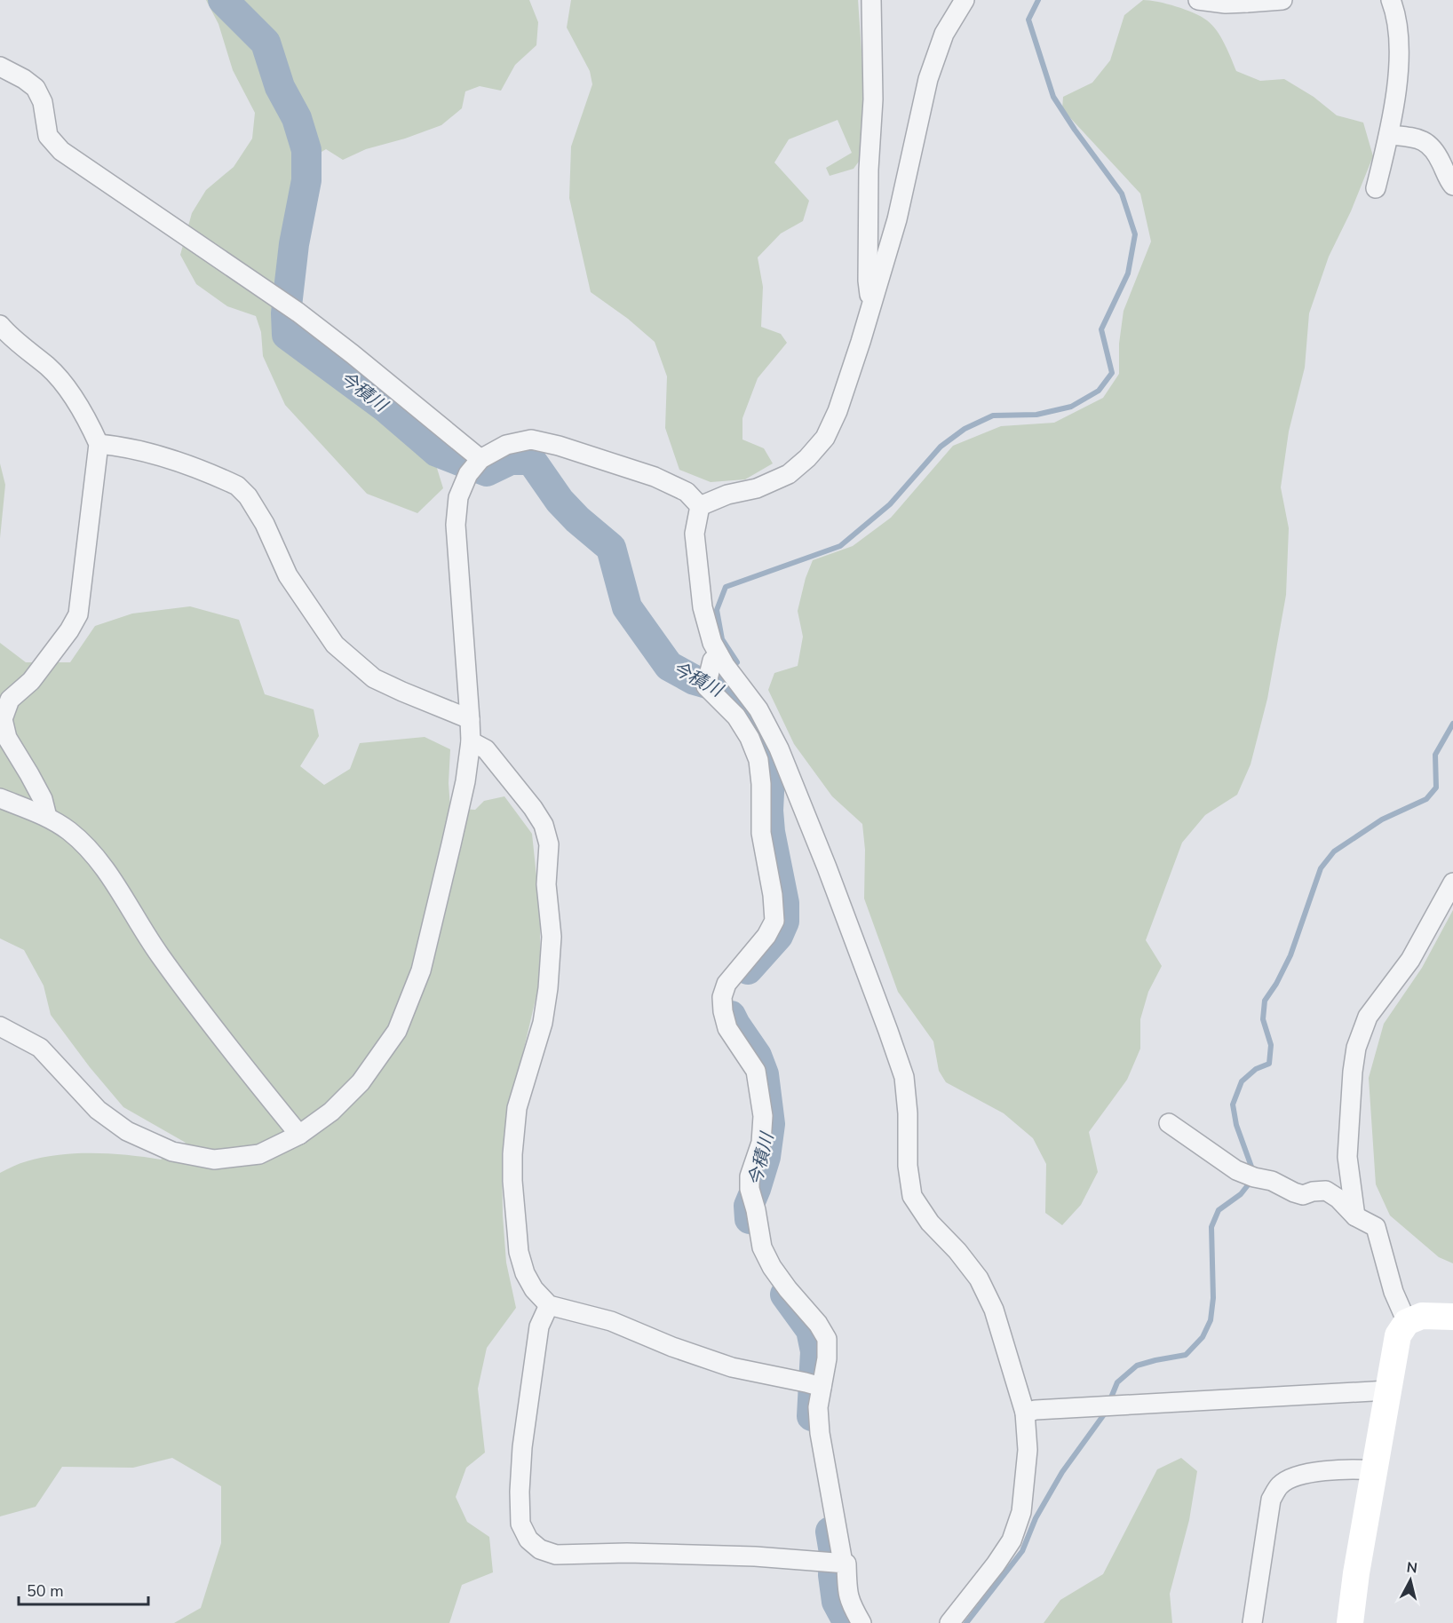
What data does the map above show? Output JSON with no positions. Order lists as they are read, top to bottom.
{
  "water": ["今積川"],
  "scale_bar": "50 m",
  "north": "top"
}
